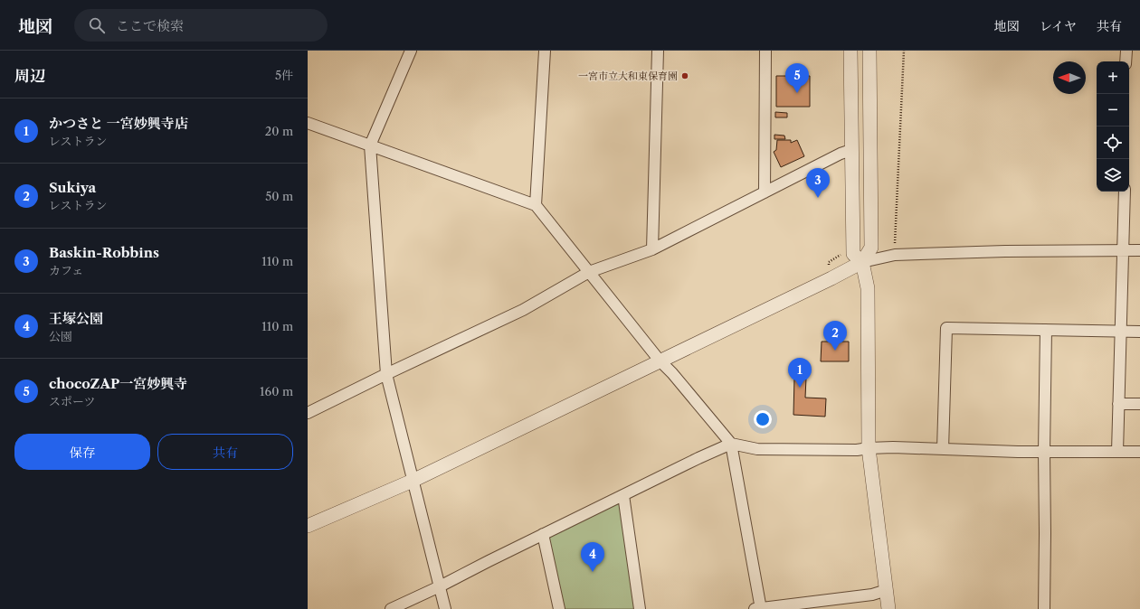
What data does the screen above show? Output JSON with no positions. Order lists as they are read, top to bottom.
{
  "places": ["一宮市立大和東保育園"],
  "north": "left",
  "page": {
    "header": "地図",
    "search": "ここで検索",
    "nav": ["地図", "レイヤ", "共有"],
    "heading": ["周辺", "5件"],
    "map_buttons": ["+", "−"],
    "pins": [
      "5",
      "3",
      "2",
      "1",
      "4"
    ],
    "list": [
      {
        "mark": "1",
        "name": "かつさと 一宮妙興寺店",
        "note": "レストラン",
        "value": "20 m"
      },
      {
        "mark": "2",
        "name": "Sukiya",
        "note": "レストラン",
        "value": "50 m"
      },
      {
        "mark": "3",
        "name": "Baskin-Robbins",
        "note": "カフェ",
        "value": "110 m"
      },
      {
        "mark": "4",
        "name": "王塚公園",
        "note": "公園",
        "value": "110 m"
      },
      {
        "mark": "5",
        "name": "chocoZAP一宮妙興寺",
        "note": "スポーツ",
        "value": "160 m"
      }
    ],
    "buttons": ["保存", "共有"]
  }
}
